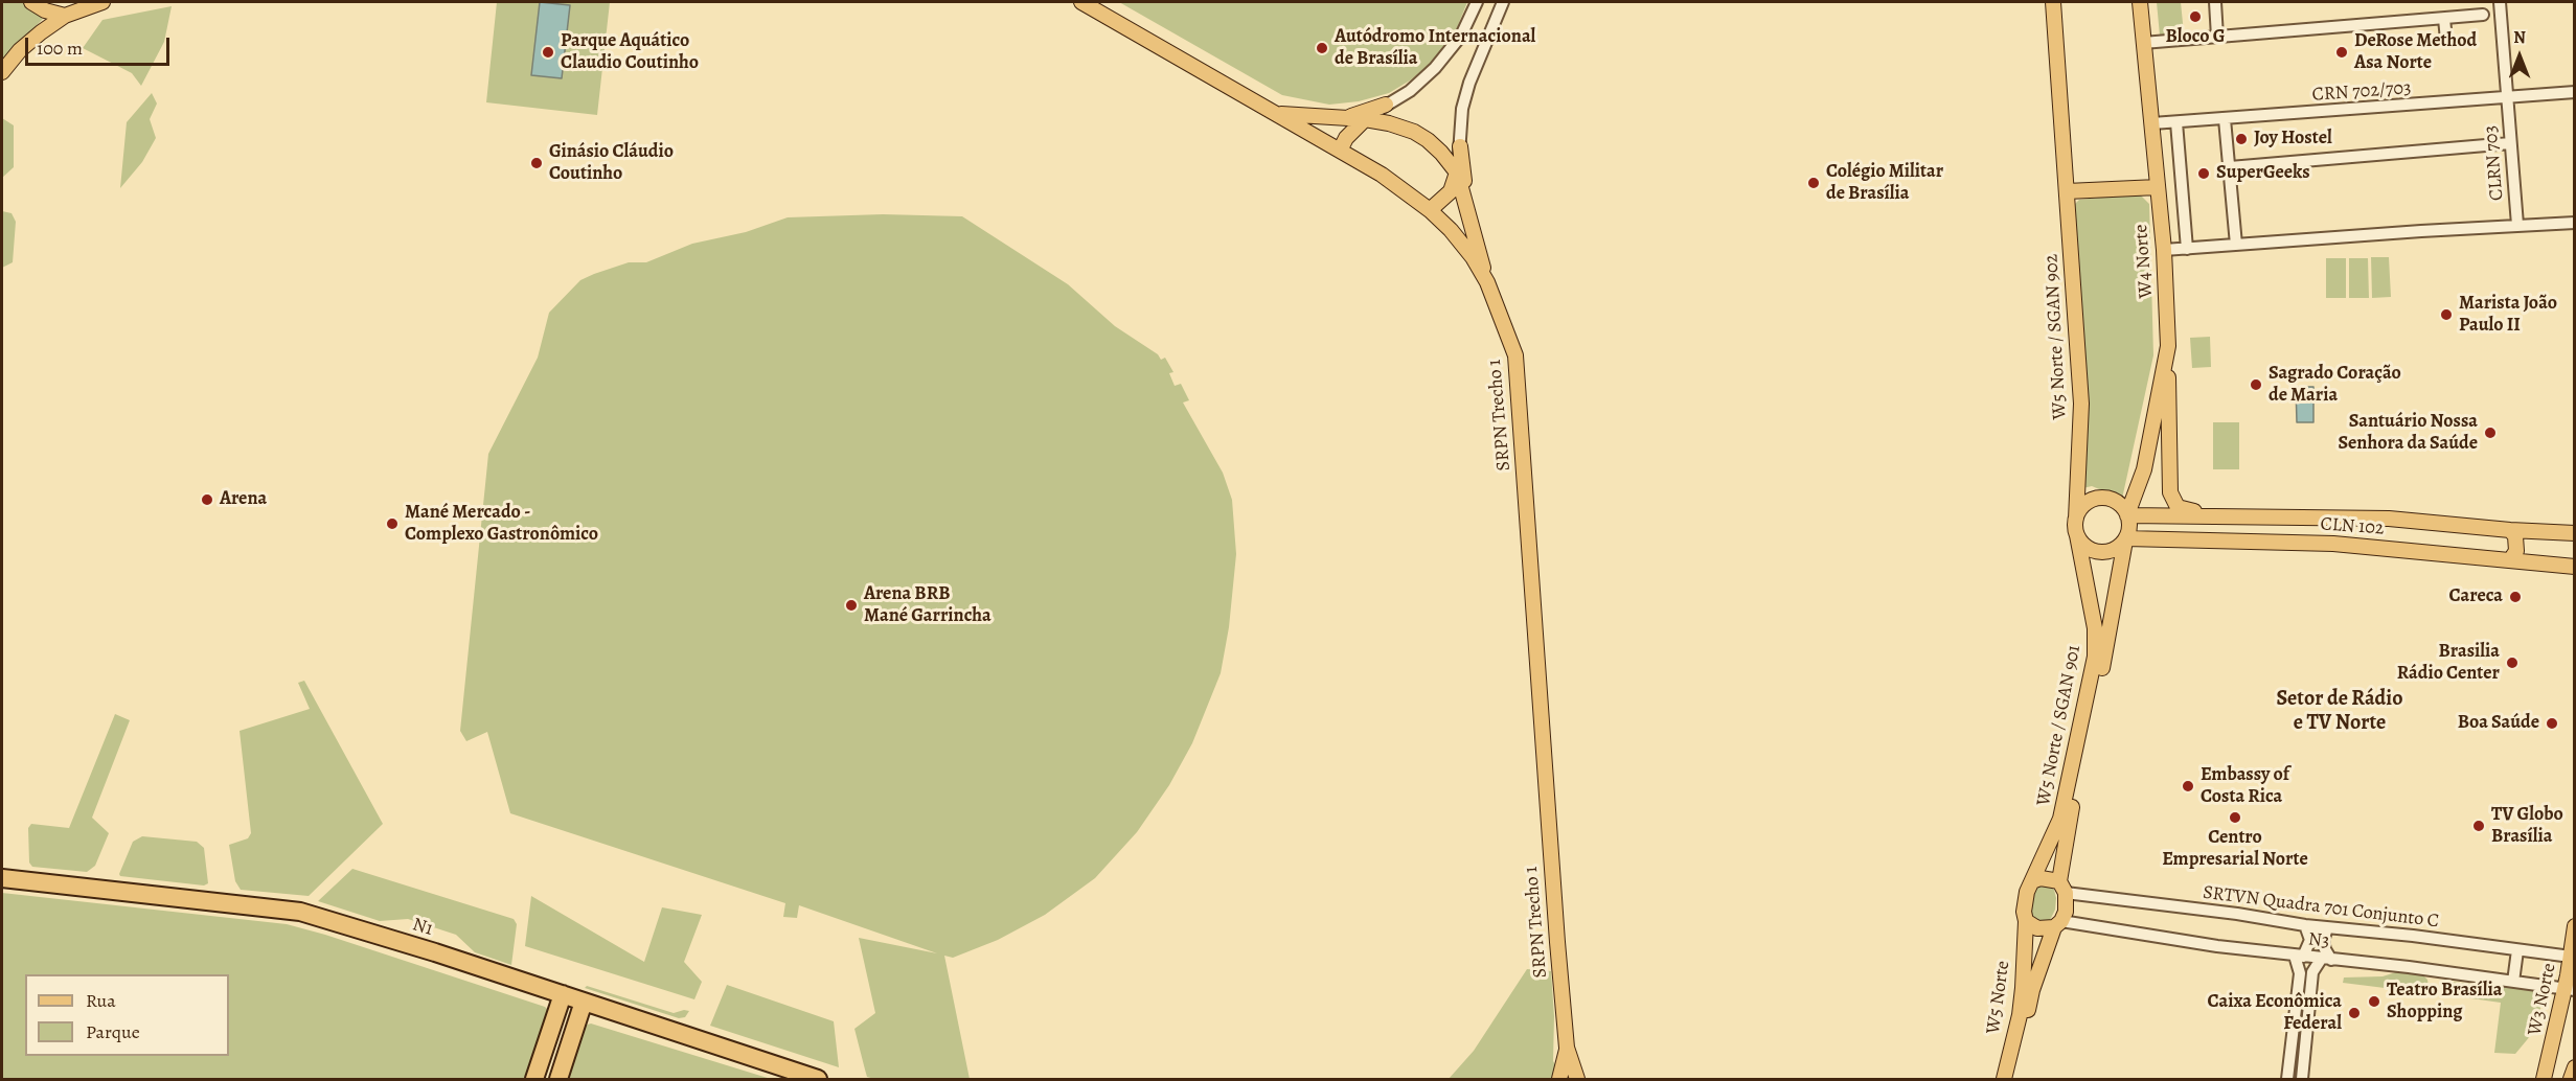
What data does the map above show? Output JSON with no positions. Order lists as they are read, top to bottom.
{
  "streets": {
    "highway": ["N1"],
    "main road": [
      "W4 Norte",
      "W5 Norte / SGAN 902",
      "SRPN Trecho 1",
      "CLN 102",
      "W5 Norte / SGAN 901",
      "W5 Norte",
      "W3 Norte"
    ],
    "street": [
      "CRN 702/703",
      "CLRN 703",
      "SRTVN Quadra 701 Conjunto C",
      "N3"
    ]
  },
  "crossings": [
    ["CRN 702/703", "CLRN 703"],
    ["CRN 702/703", "W4 Norte"],
    ["W4 Norte", "W5 Norte / SGAN 902"],
    ["W4 Norte", "CLN 102"],
    ["W4 Norte", "W5 Norte / SGAN 901"],
    ["W5 Norte / SGAN 902", "CLN 102"],
    ["W5 Norte / SGAN 902", "W5 Norte / SGAN 901"],
    ["CLN 102", "W5 Norte / SGAN 901"],
    ["W5 Norte / SGAN 901", "SRTVN Quadra 701 Conjunto C"],
    ["W5 Norte / SGAN 901", "N3"],
    ["W5 Norte / SGAN 901", "W5 Norte"],
    ["SRTVN Quadra 701 Conjunto C", "N3"],
    ["SRTVN Quadra 701 Conjunto C", "W5 Norte"],
    ["SRTVN Quadra 701 Conjunto C", "W3 Norte"],
    ["N3", "W5 Norte"],
    ["N3", "W3 Norte"]
  ],
  "districts": ["Setor de Rádio e TV Norte"],
  "places": [
    "Bloco G",
    "Autódromo Internacional de Brasília",
    "Parque Aquático Claudio Coutinho",
    "DeRose Method Asa Norte",
    "Joy Hostel",
    "Ginásio Cláudio Coutinho",
    "SuperGeeks",
    "Colégio Militar de Brasília",
    "Marista João Paulo II",
    "Sagrado Coração de Maria",
    "Santuário Nossa Senhora da Saúde",
    "Arena",
    "Mané Mercado - Complexo Gastronômico",
    "Careca",
    "Arena BRB Mané Garrincha",
    "Brasilia Rádio Center",
    "Boa Saúde",
    "Embassy of Costa Rica",
    "Centro Empresarial Norte",
    "TV Globo Brasília",
    "Teatro Brasília Shopping",
    "Caixa Econômica Federal"
  ],
  "legend": ["Rua", "Parque"],
  "scale_bar": "100 m",
  "north": "top"
}
